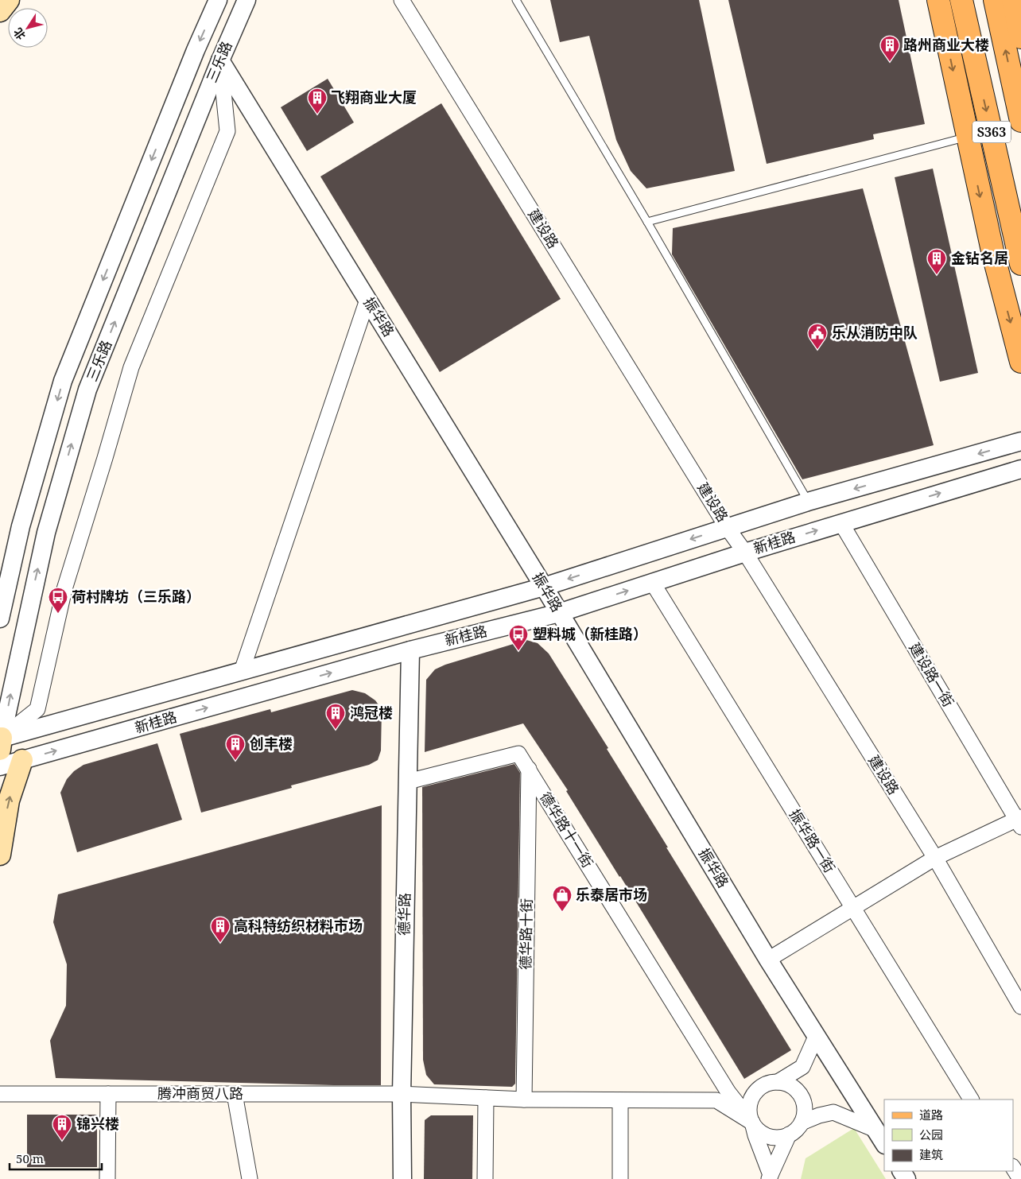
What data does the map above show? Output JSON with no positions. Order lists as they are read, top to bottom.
{
  "streets": {
    "main road": ["S363"],
    "street": [
      "三乐路",
      "建设路",
      "振华路",
      "新桂路",
      "建设路一街",
      "德华路十一街",
      "振华路一街",
      "德华路",
      "德华路十街",
      "腾冲商贸八路"
    ]
  },
  "crossings": [
    ["三乐路", "振华路"],
    ["三乐路", "新桂路"],
    ["建设路", "新桂路"],
    ["振华路", "新桂路"],
    ["新桂路", "建设路一街"],
    ["新桂路", "振华路一街"],
    ["新桂路", "德华路"],
    ["德华路十一街", "德华路"],
    ["德华路十一街", "德华路十街"],
    ["德华路十一街", "腾冲商贸八路"],
    ["德华路", "腾冲商贸八路"],
    ["德华路十街", "腾冲商贸八路"]
  ],
  "places": {
    "building": [
      "路州商业大楼",
      "飞翔商业大厦",
      "金钻名居",
      "鸿冠楼",
      "创丰楼",
      "高科特纺织材料市场",
      "锦兴楼"
    ],
    "public building": ["乐从消防中队"],
    "bus stop": ["荷村牌坊（三乐路）", "塑料城（新桂路）"],
    "shop": ["乐泰居市场"]
  },
  "legend": ["道路", "公园", "建筑"],
  "scale_bar": "50 m",
  "north": "bottom left"
}
